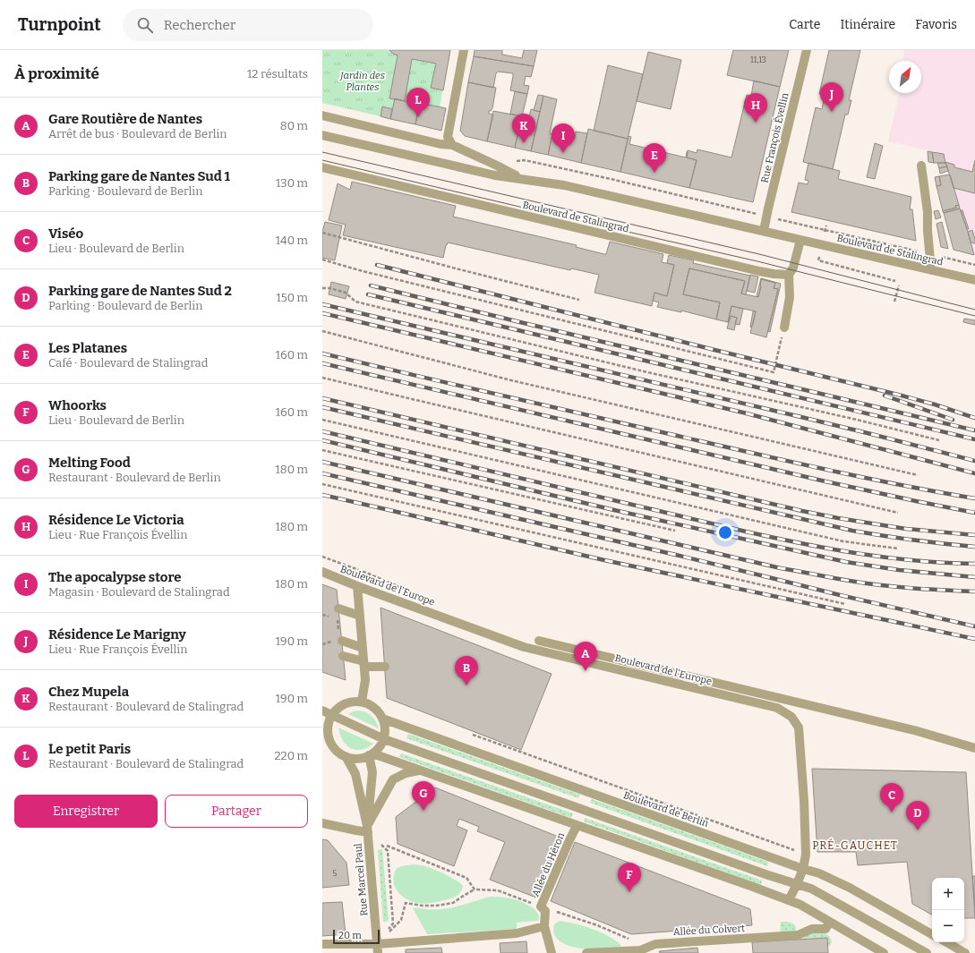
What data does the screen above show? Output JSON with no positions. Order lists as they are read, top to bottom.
{
  "streets": {
    "street": [
      "Rue François Évellin",
      "Boulevard de Stalingrad",
      "Boulevard de l'Europe",
      "Boulevard de Berlin",
      "Allée du Héron",
      "Rue Marcel Paul",
      "Allée du Colvert"
    ]
  },
  "crossings": [
    ["Rue François Évellin", "Boulevard de Stalingrad"],
    ["Boulevard de l'Europe", "Boulevard de Berlin"]
  ],
  "districts": ["PRÉ-GAUCHET"],
  "parks": ["Jardin des Plantes"],
  "house_numbers": ["11,13", "5"],
  "scale_bar": "20 m",
  "north": "top right",
  "page": {
    "header": "Turnpoint",
    "search": "Rechercher",
    "nav": ["Carte", "Itinéraire", "Favoris"],
    "heading": ["À proximité", "12 résultats"],
    "pins": [
      "J",
      "L",
      "H",
      "K",
      "I",
      "E",
      "A",
      "B",
      "G",
      "C",
      "D",
      "F"
    ],
    "list": [
      {
        "mark": "A",
        "name": "Gare Routière de Nantes",
        "note": "Arrêt de bus · Boulevard de Berlin",
        "value": "80 m"
      },
      {
        "mark": "B",
        "name": "Parking gare de Nantes Sud 1",
        "note": "Parking · Boulevard de Berlin",
        "value": "130 m"
      },
      {
        "mark": "C",
        "name": "Viséo",
        "note": "Lieu · Boulevard de Berlin",
        "value": "140 m"
      },
      {
        "mark": "D",
        "name": "Parking gare de Nantes Sud 2",
        "note": "Parking · Boulevard de Berlin",
        "value": "150 m"
      },
      {
        "mark": "E",
        "name": "Les Platanes",
        "note": "Café · Boulevard de Stalingrad",
        "value": "160 m"
      },
      {
        "mark": "F",
        "name": "Whoorks",
        "note": "Lieu · Boulevard de Berlin",
        "value": "160 m"
      },
      {
        "mark": "G",
        "name": "Melting Food",
        "note": "Restaurant · Boulevard de Berlin",
        "value": "180 m"
      },
      {
        "mark": "H",
        "name": "Résidence Le Victoria",
        "note": "Lieu · Rue François Évellin",
        "value": "180 m"
      },
      {
        "mark": "I",
        "name": "The apocalypse store",
        "note": "Magasin · Boulevard de Stalingrad",
        "value": "180 m"
      },
      {
        "mark": "J",
        "name": "Résidence Le Marigny",
        "note": "Lieu · Rue François Évellin",
        "value": "190 m"
      },
      {
        "mark": "K",
        "name": "Chez Mupela",
        "note": "Restaurant · Boulevard de Stalingrad",
        "value": "190 m"
      },
      {
        "mark": "L",
        "name": "Le petit Paris",
        "note": "Restaurant · Boulevard de Stalingrad",
        "value": "220 m"
      }
    ],
    "buttons": ["Enregistrer", "Partager"],
    "map_buttons": ["+", "−"],
    "scale": "20 m"
  }
}
